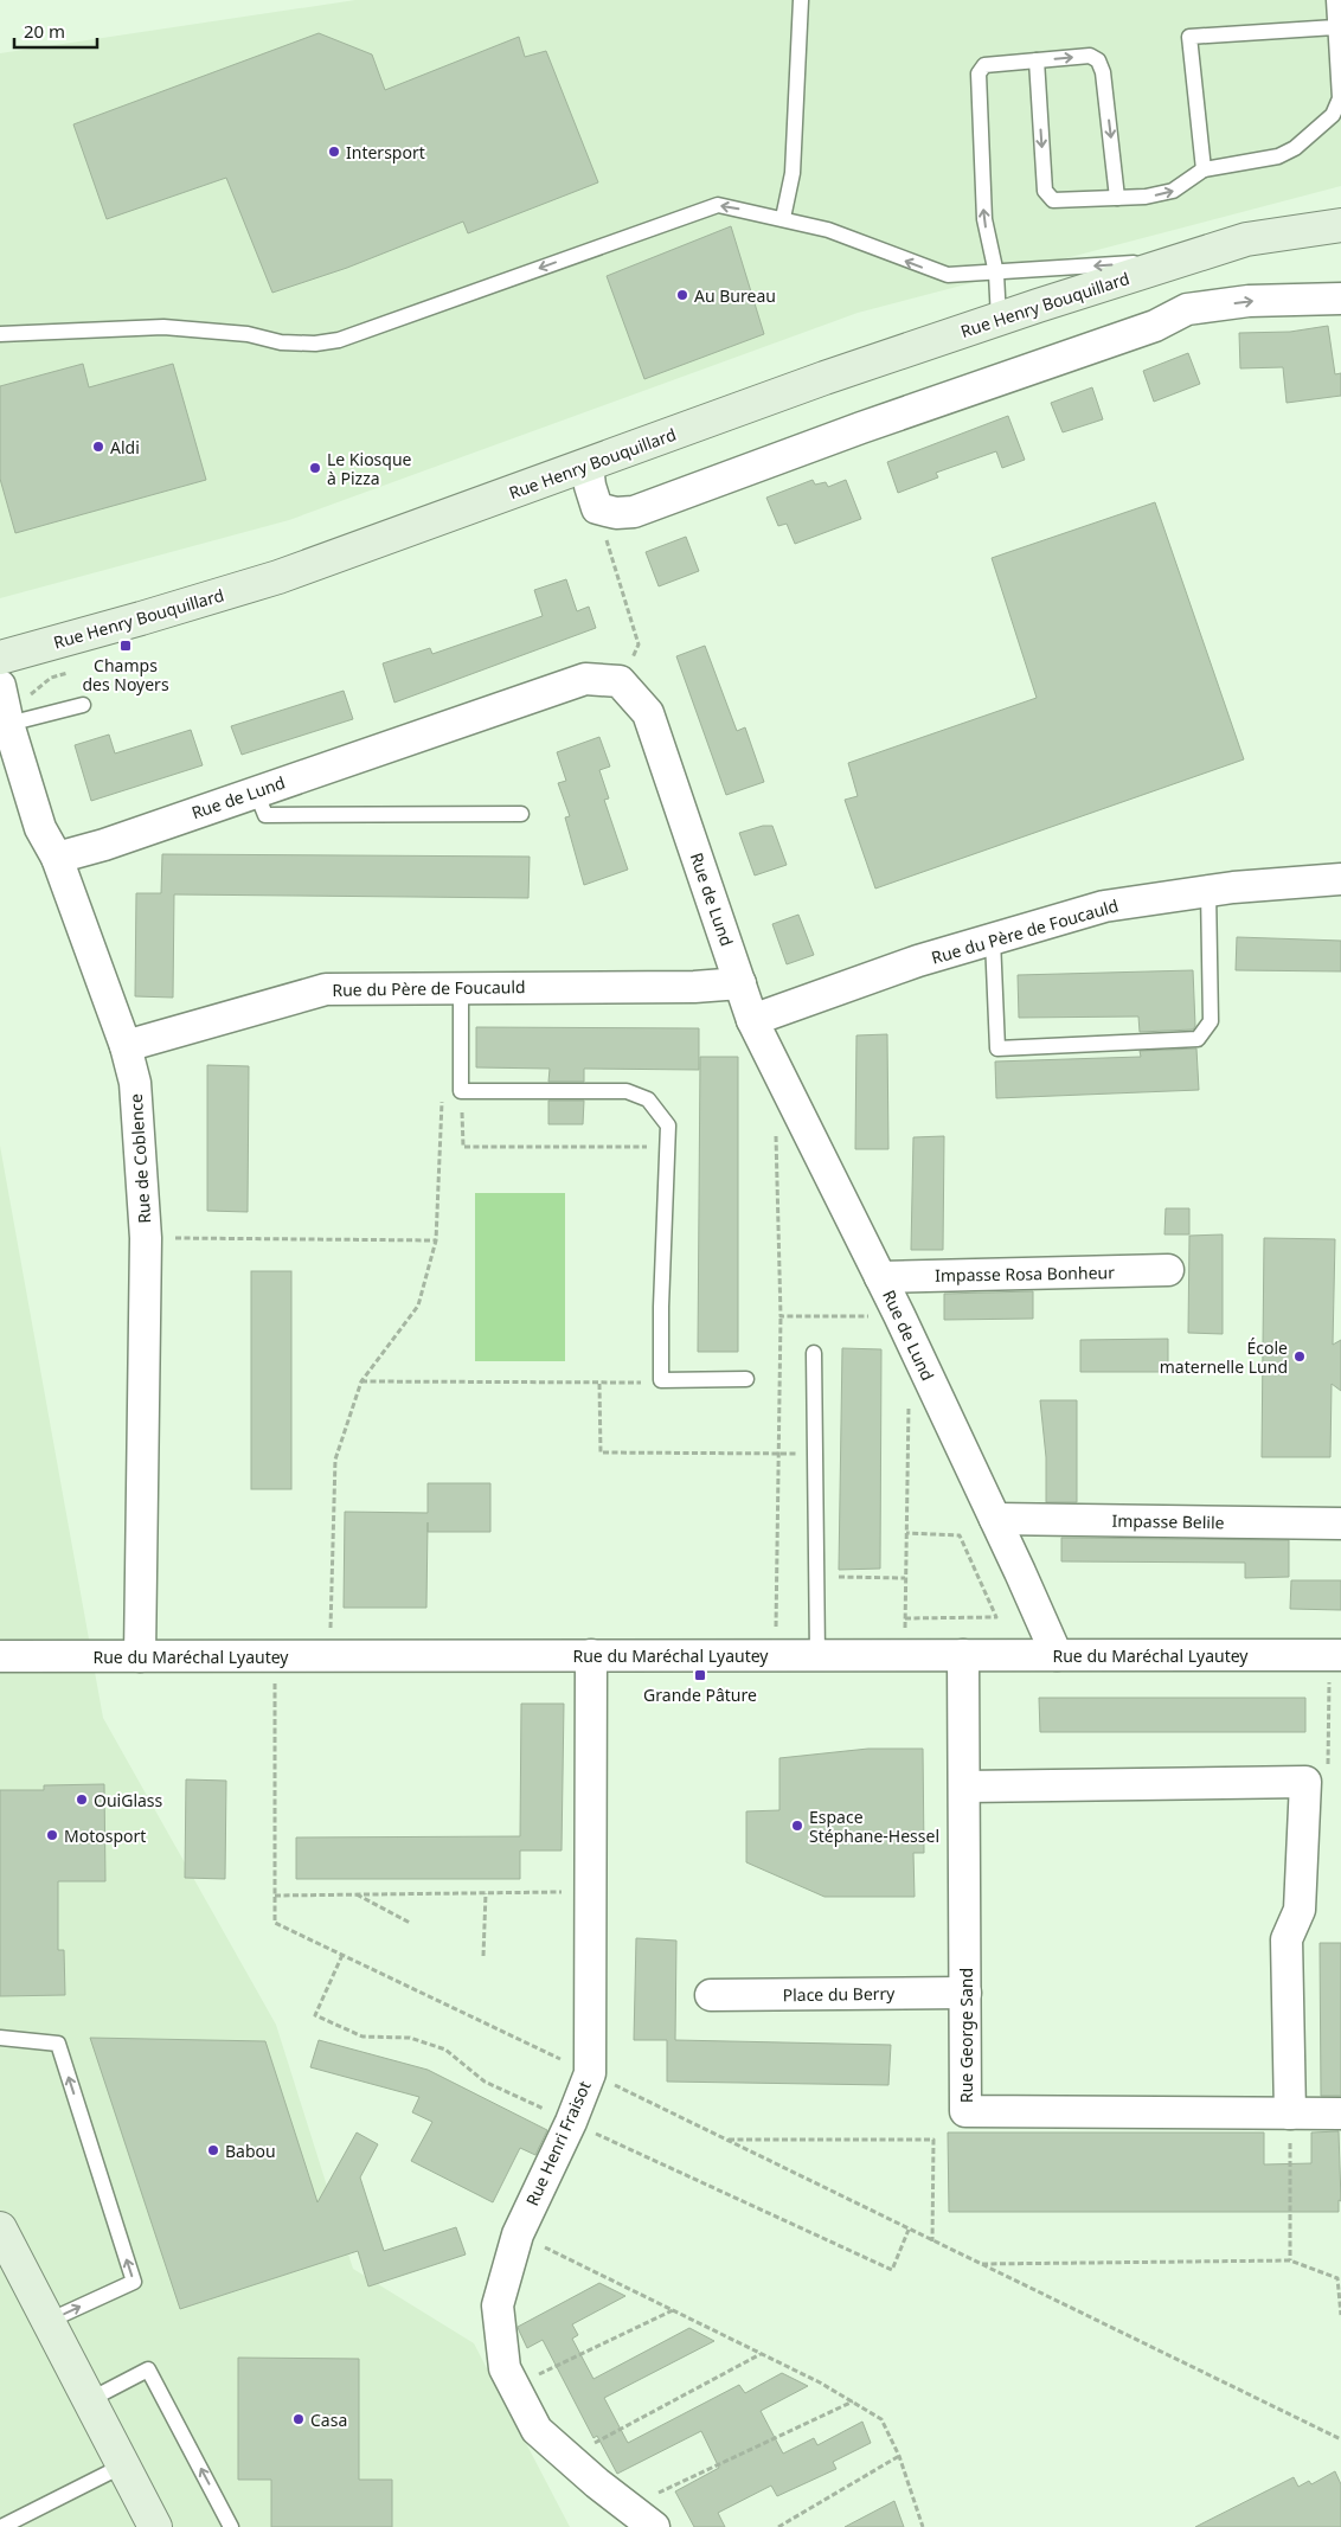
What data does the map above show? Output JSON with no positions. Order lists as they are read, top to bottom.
{
  "streets": {
    "main road": ["Rue Henry Bouquillard"],
    "street": [
      "Rue de Lund",
      "Rue du Père de Foucauld",
      "Rue de Coblence",
      "Impasse Rosa Bonheur",
      "Impasse Belile",
      "Rue du Maréchal Lyautey",
      "Place du Berry",
      "Rue George Sand",
      "Rue Henri Fraisot"
    ]
  },
  "crossings": [
    ["Rue de Lund", "Rue du Père de Foucauld"],
    ["Rue de Lund", "Rue de Coblence"],
    ["Rue de Lund", "Impasse Rosa Bonheur"],
    ["Rue de Lund", "Impasse Belile"],
    ["Rue de Lund", "Rue du Maréchal Lyautey"],
    ["Rue du Père de Foucauld", "Rue de Coblence"],
    ["Rue de Coblence", "Rue du Maréchal Lyautey"],
    ["Rue du Maréchal Lyautey", "Rue George Sand"],
    ["Rue du Maréchal Lyautey", "Rue Henri Fraisot"],
    ["Place du Berry", "Rue George Sand"]
  ],
  "places": {
    "other": [
      "Intersport",
      "Au Bureau",
      "Aldi",
      "Le Kiosque à Pizza",
      "École maternelle Lund",
      "OuiGlass",
      "Espace Stéphane-Hessel",
      "Motosport",
      "Babou",
      "Casa"
    ],
    "transit": ["Champs des Noyers", "Grande Pâture"]
  },
  "scale_bar": "20 m"
}
